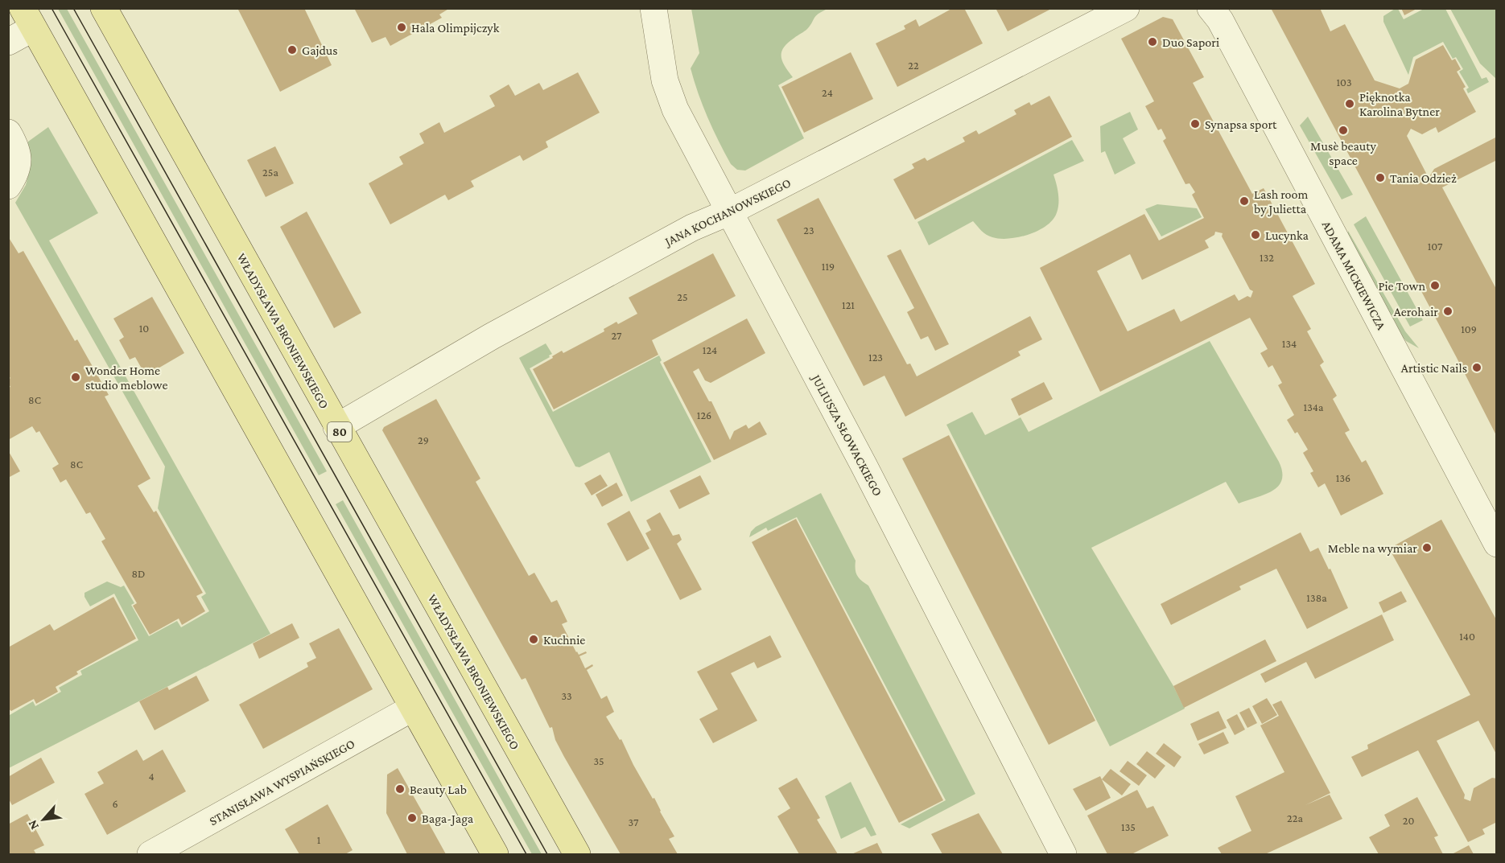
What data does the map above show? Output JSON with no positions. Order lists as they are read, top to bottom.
{
  "streets": {
    "main road": ["WŁADYSŁAWA BRONIEWSKIEGO", "80"],
    "street": [
      "JANA KOCHANOWSKIEGO",
      "ADAMA MICKIEWICZA",
      "JULIUSZA SŁOWACKIEGO",
      "STANISŁAWA WYSPIAŃSKIEGO"
    ]
  },
  "crossings": [
    ["JANA KOCHANOWSKIEGO", "WŁADYSŁAWA BRONIEWSKIEGO"],
    ["JANA KOCHANOWSKIEGO", "JULIUSZA SŁOWACKIEGO"]
  ],
  "places": [
    "Hala Olimpijczyk",
    "Duo Sapori",
    "Gajdus",
    "Pięknotka Karolina Bytner",
    "Synapsa sport",
    "Musè beauty space",
    "Tania Odzież",
    "Lash room by Julietta",
    "Lucynka",
    "Pie Town",
    "Aerohair",
    "Artistic Nails",
    "Wonder Home studio meblowe",
    "Meble na wymiar",
    "Kuchnie",
    "Beauty Lab",
    "Baga-Jaga"
  ],
  "house_numbers": [
    "22",
    "103",
    "24",
    "25a",
    "23",
    "107",
    "132",
    "119",
    "25",
    "121",
    "10",
    "109",
    "27",
    "134",
    "124",
    "123",
    "8C",
    "134a",
    "126",
    "29",
    "8C",
    "136",
    "8D",
    "138a",
    "140",
    "33",
    "35",
    "4",
    "6",
    "22a",
    "20",
    "37",
    "135",
    "1"
  ],
  "north": "bottom left"
}
